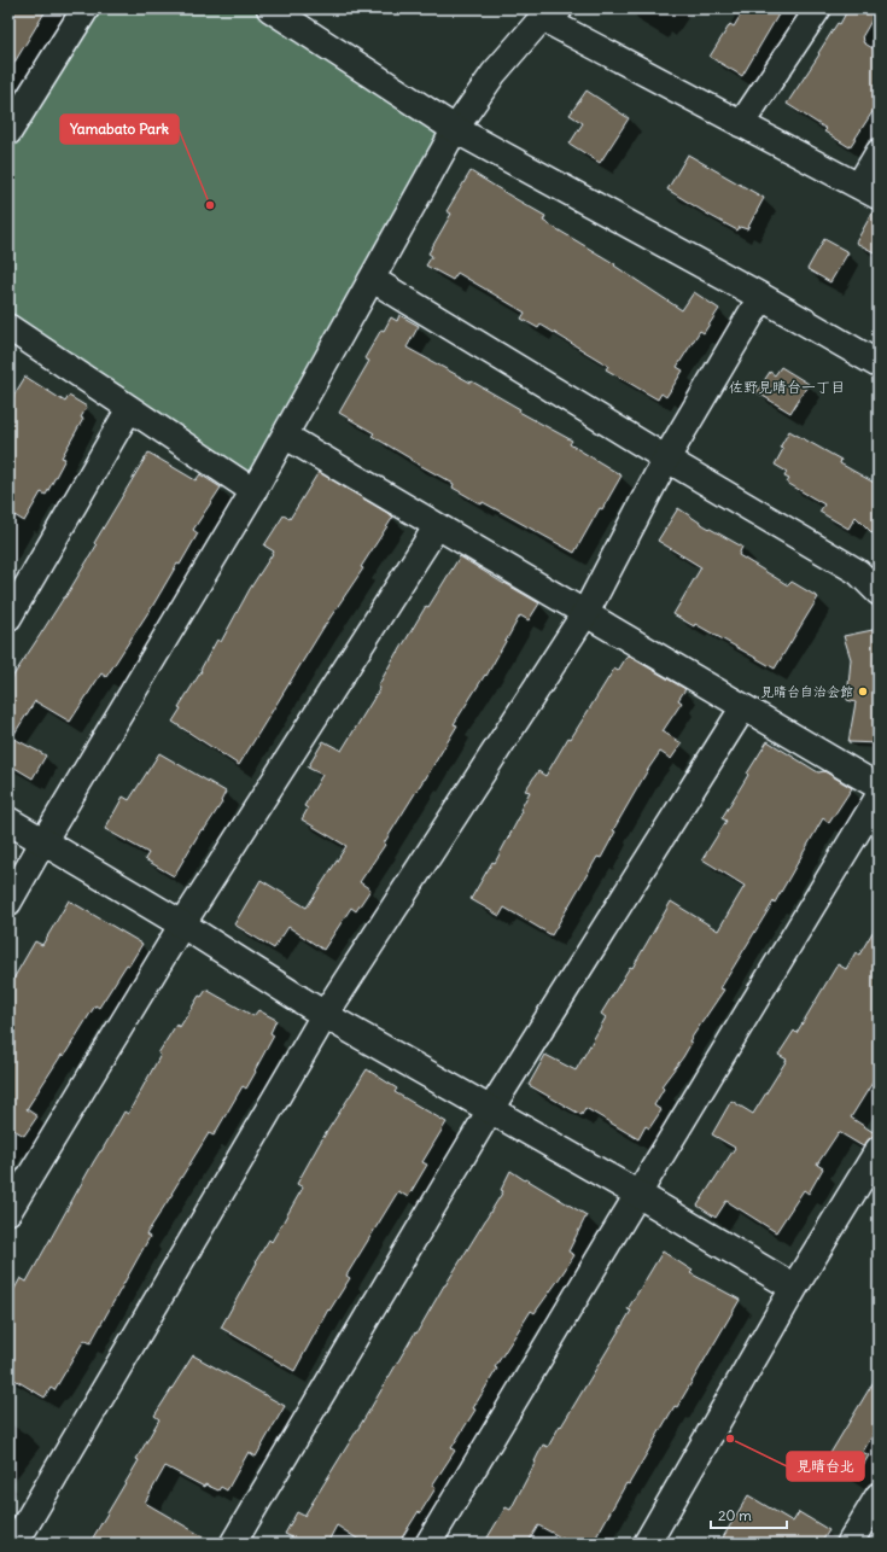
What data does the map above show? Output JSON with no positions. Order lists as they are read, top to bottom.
{
  "districts": ["佐野見晴台一丁目"],
  "places": ["Yamabato Park", "見晴台自治会館", "見晴台北"],
  "scale_bar": "20 m"
}
